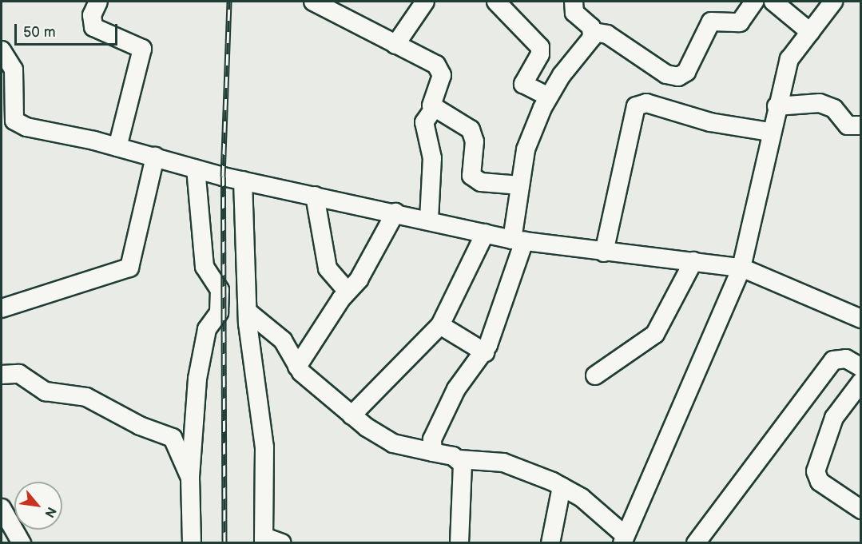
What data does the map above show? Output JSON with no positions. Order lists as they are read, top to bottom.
{
  "scale_bar": "50 m",
  "north": "bottom right"
}
